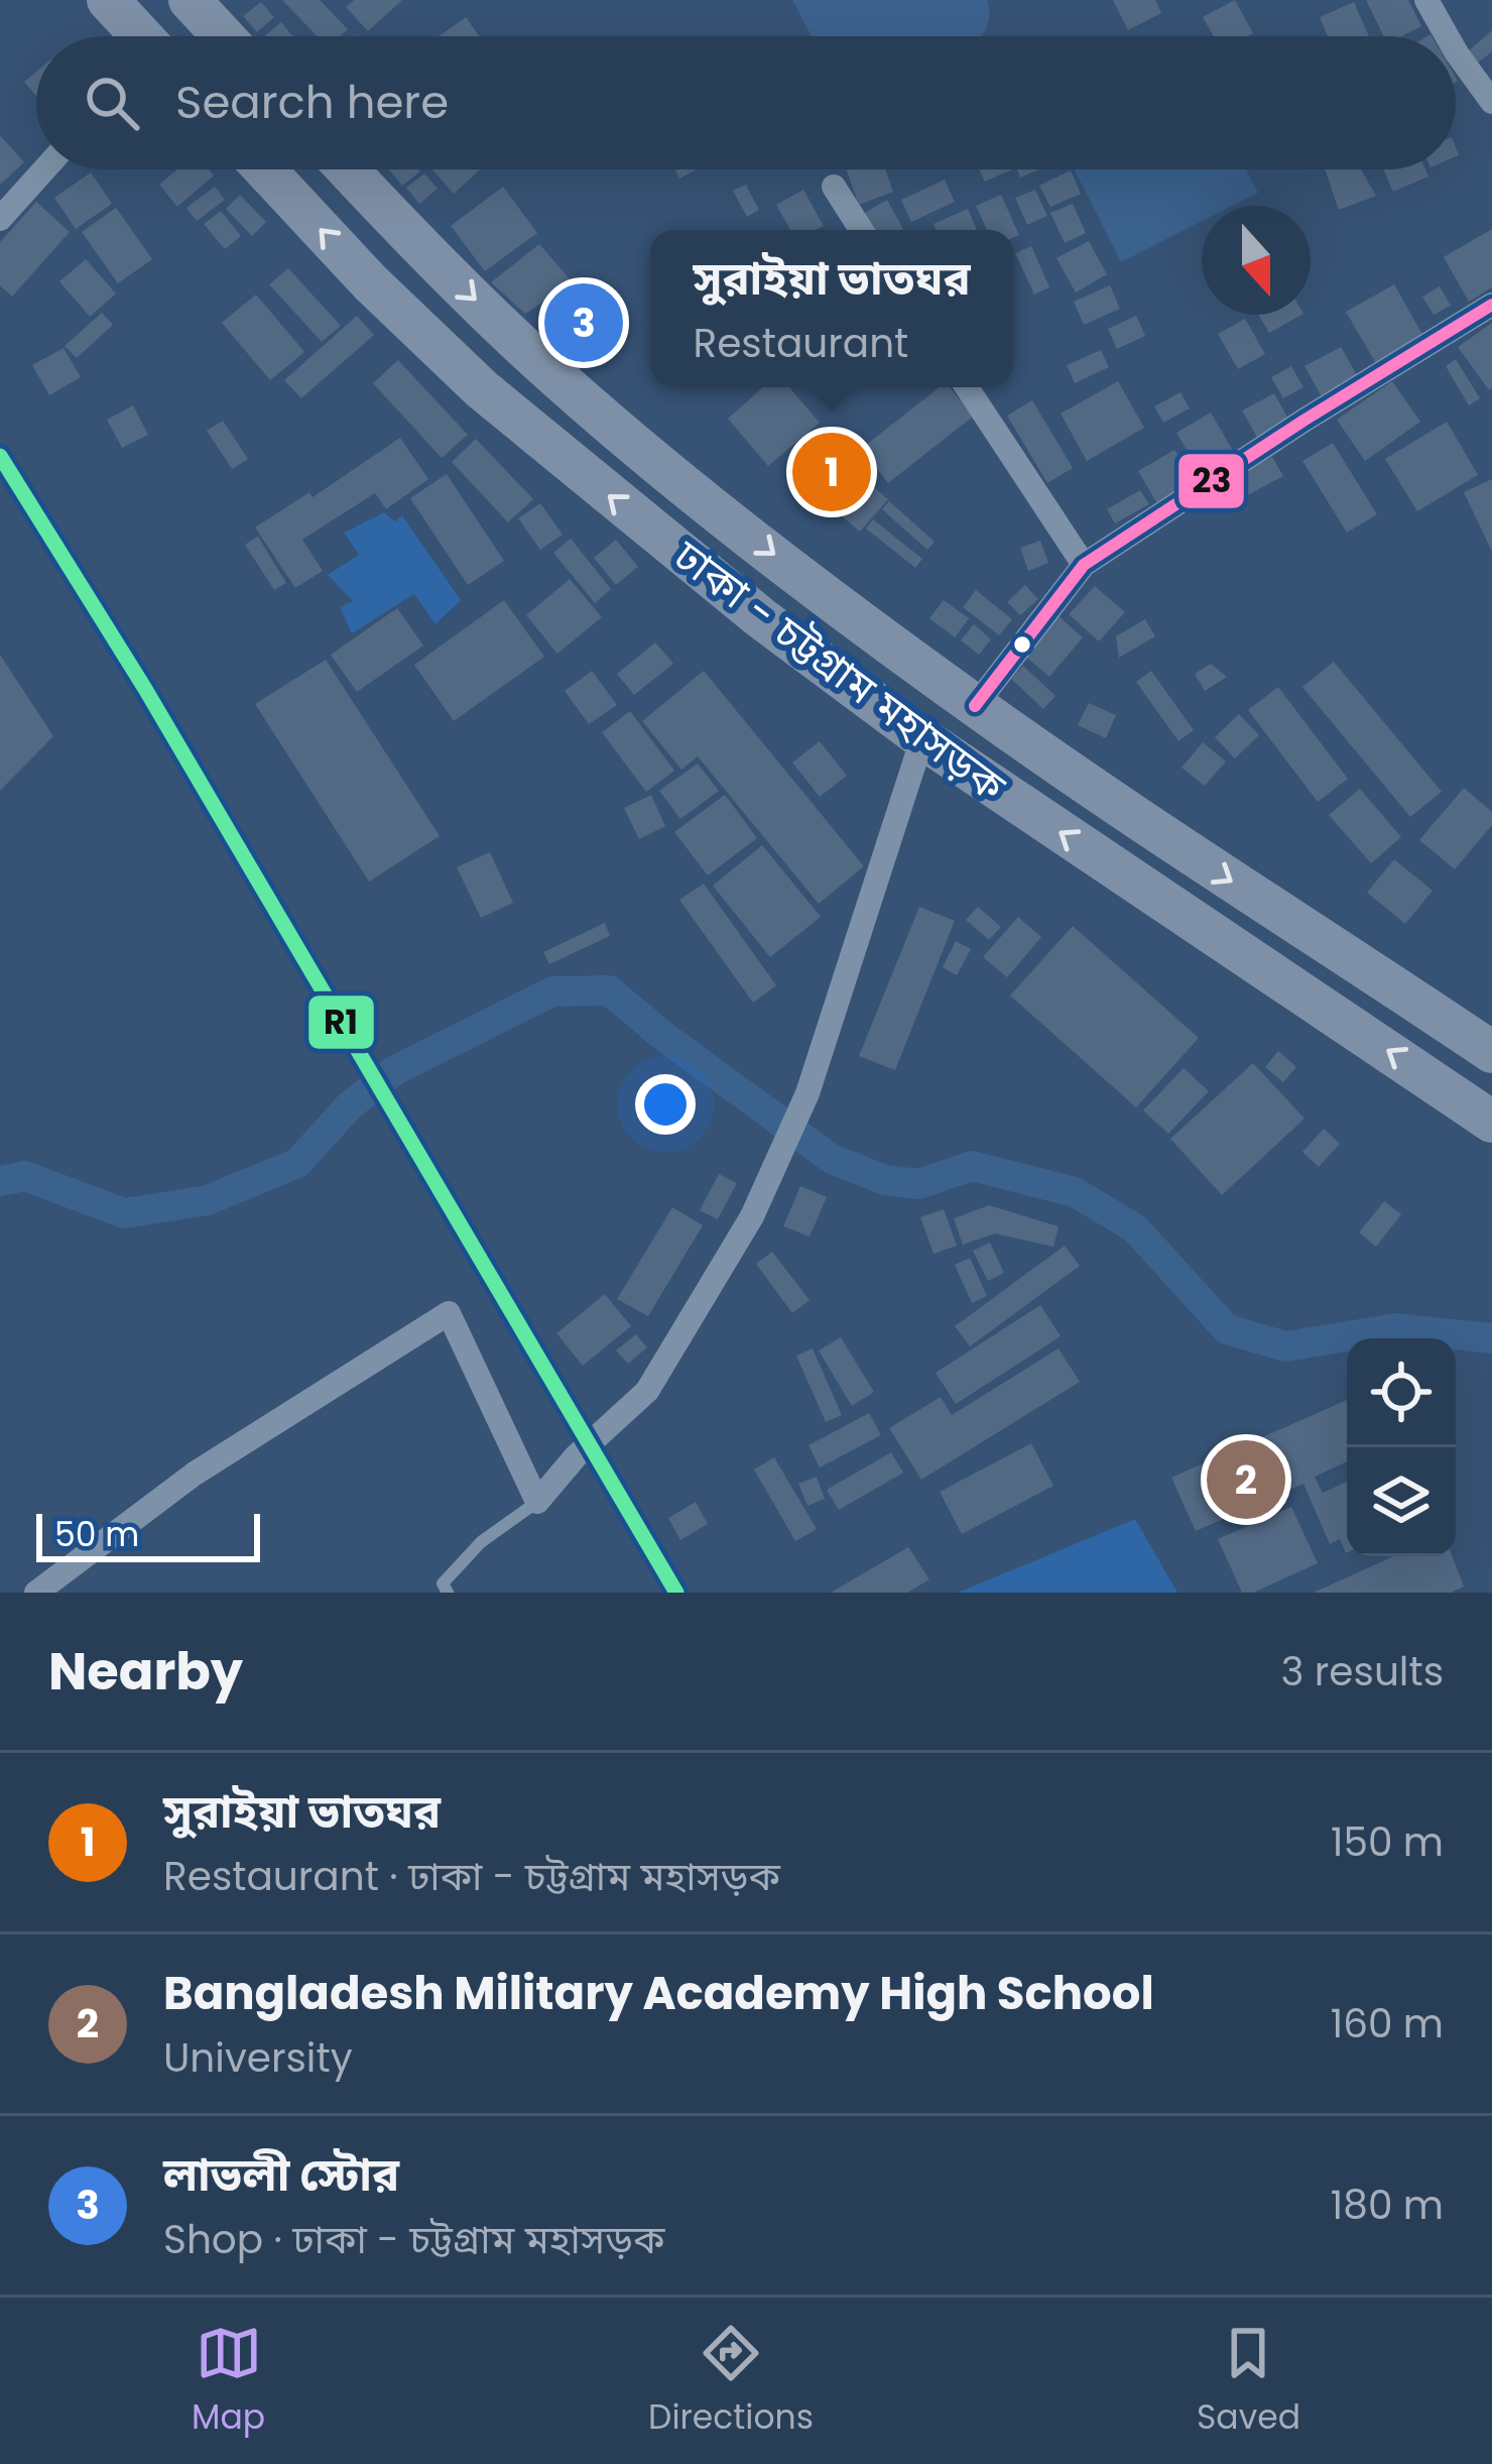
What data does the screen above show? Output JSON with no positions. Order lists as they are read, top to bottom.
{
  "streets": {
    "highway": ["ঢাকা - চট্টগ্রাম মহাসড়ক"]
  },
  "lines": ["transit line 23", "transit line R1"],
  "scale_bar": "50 m",
  "north": "bottom",
  "page": {
    "search": "Search here",
    "popup": ["সুরাইয়া ভাতঘর", "Restaurant"],
    "pins": ["3", "1", "2"],
    "scale": "50 m",
    "heading": ["Nearby", "3 results"],
    "list": [
      {
        "mark": "1",
        "name": "সুরাইয়া ভাতঘর",
        "note": "Restaurant · ঢাকা - চট্টগ্রাম মহাসড়ক",
        "value": "150 m"
      },
      {
        "mark": "2",
        "name": "Bangladesh Military Academy High School",
        "note": "University",
        "value": "160 m"
      },
      {
        "mark": "3",
        "name": "লাভলী স্টোর",
        "note": "Shop · ঢাকা - চট্টগ্রাম মহাসড়ক",
        "value": "180 m"
      }
    ],
    "nav": ["Map", "Directions", "Saved"]
  }
}
